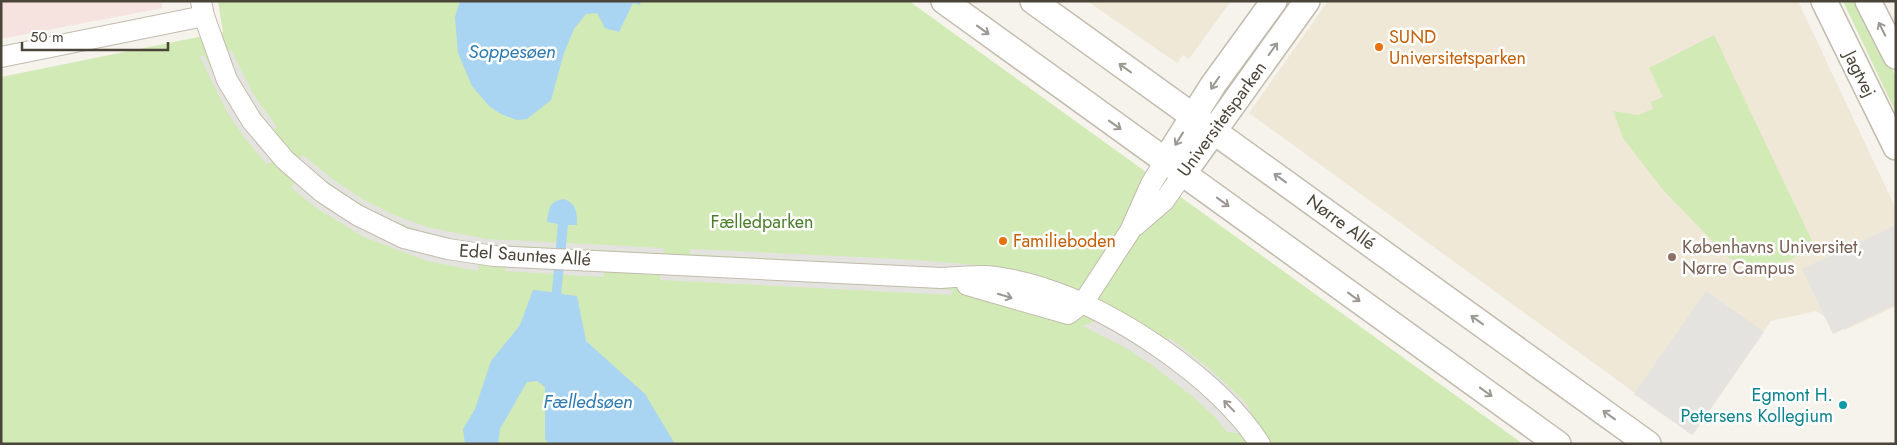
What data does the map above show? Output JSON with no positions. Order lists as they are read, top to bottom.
{
  "streets": {
    "street": [
      "Jagtvej",
      "Universitetsparken",
      "Nørre Allé",
      "Edel Sauntes Allé"
    ]
  },
  "crossings": [
    ["Universitetsparken", "Nørre Allé"],
    ["Universitetsparken", "Edel Sauntes Allé"]
  ],
  "water": ["Soppesøen", "Fælledsøen"],
  "parks": ["Fælledparken"],
  "places": [
    "SUND Universitetsparken",
    "Familieboden",
    "Københavns Universitet, Nørre Campus",
    "Egmont H. Petersens Kollegium"
  ],
  "scale_bar": "50 m"
}
